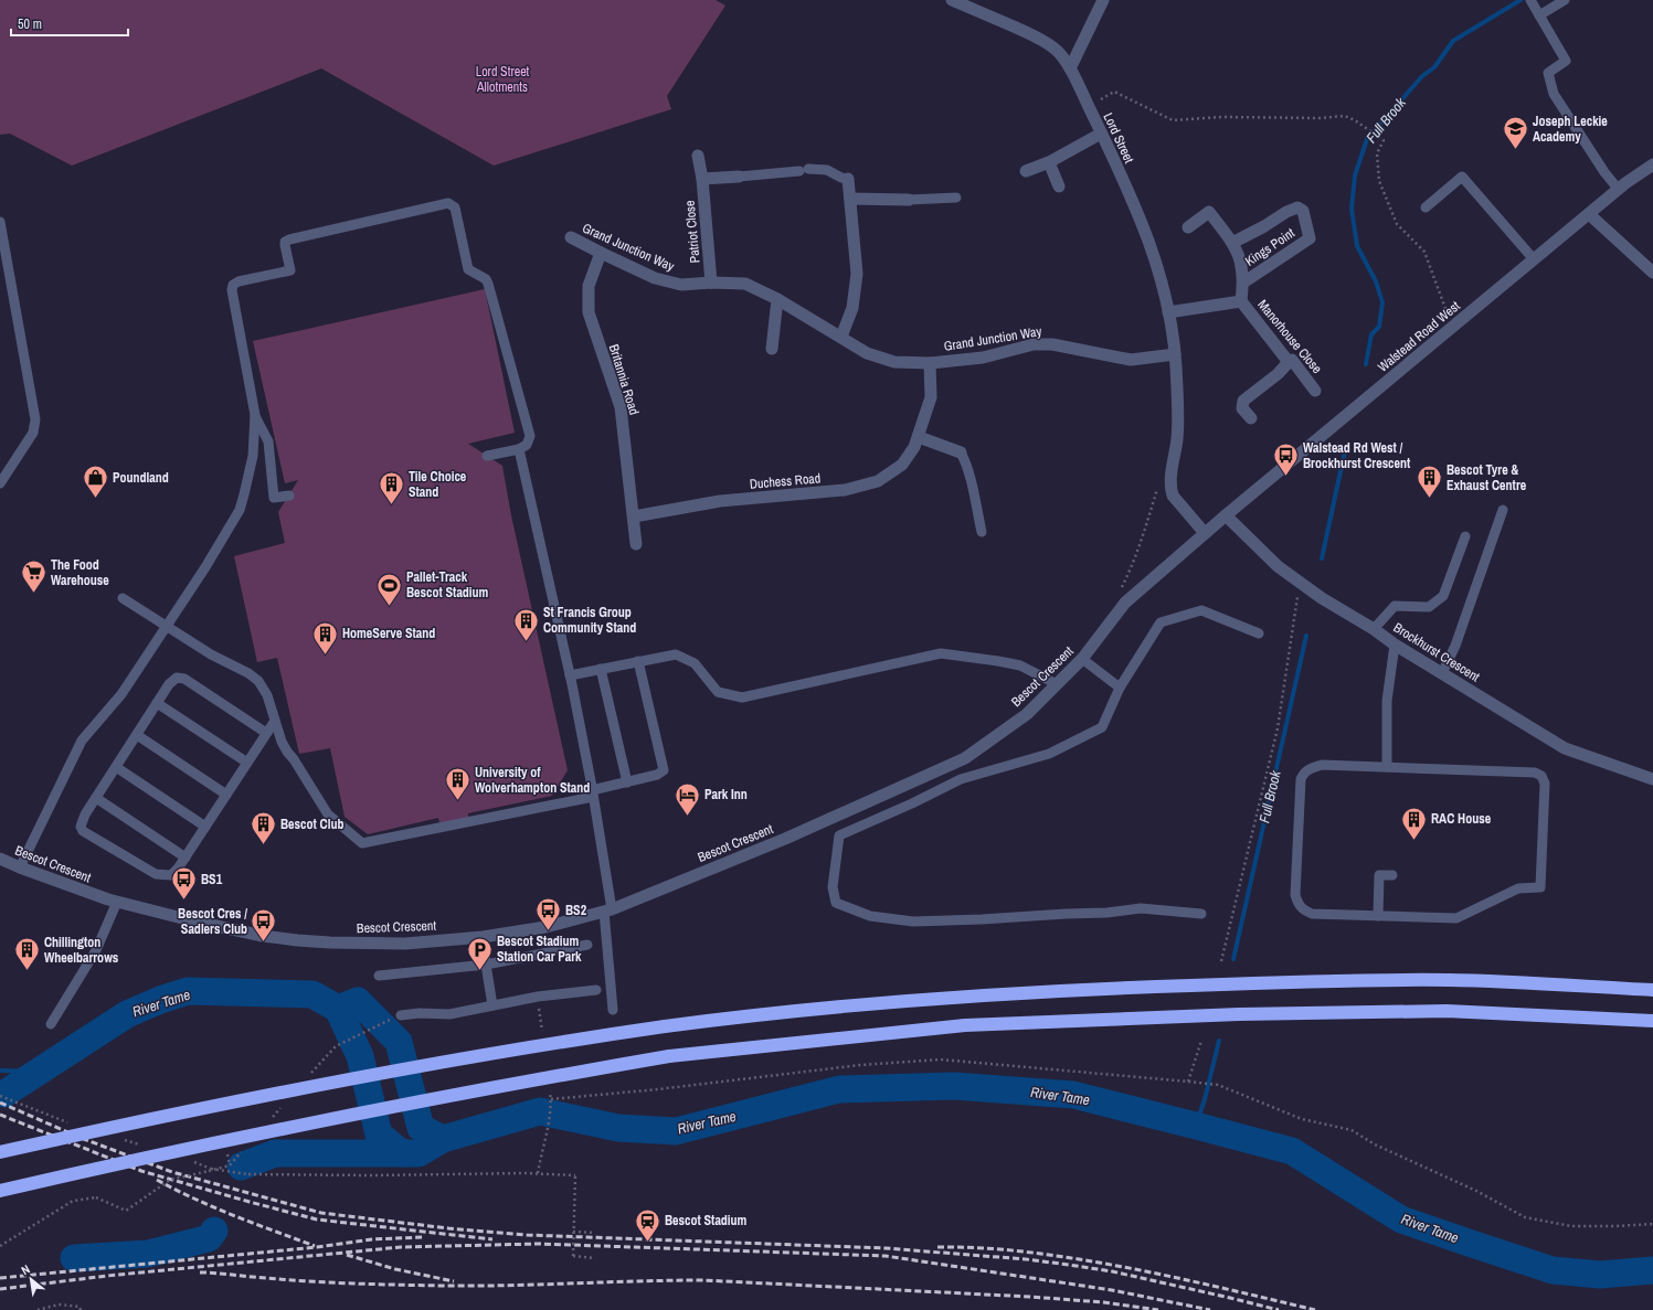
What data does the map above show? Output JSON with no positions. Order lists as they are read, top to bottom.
{
  "streets": {
    "street": [
      "Lord Street",
      "Patriot Close",
      "Grand Junction Way",
      "Kings Point",
      "Manorhouse Close",
      "Walstead Road West",
      "Britannia Road",
      "Duchess Road",
      "Brockhurst Crescent",
      "Bescot Crescent"
    ]
  },
  "crossings": [
    ["Lord Street", "Grand Junction Way"],
    ["Patriot Close", "Grand Junction Way"],
    ["Grand Junction Way", "Britannia Road"],
    ["Grand Junction Way", "Duchess Road"],
    ["Kings Point", "Manorhouse Close"],
    ["Walstead Road West", "Brockhurst Crescent"],
    ["Walstead Road West", "Bescot Crescent"],
    ["Britannia Road", "Duchess Road"]
  ],
  "water": ["Full Brook", "River Tame"],
  "parks": ["Lord Street Allotments"],
  "places": {
    "school or university": ["Joseph Leckie Academy"],
    "bus stop": [
      "Walstead Rd West / Brockhurst Crescent",
      "BS1",
      "BS2",
      "Bescot Cres / Sadlers Club"
    ],
    "shop": ["Poundland"],
    "building": [
      "Bescot Tyre & Exhaust Centre",
      "Tile Choice Stand",
      "St Francis Group Community Stand",
      "HomeServe Stand",
      "University of Wolverhampton Stand",
      "RAC House",
      "Bescot Club",
      "Chillington Wheelbarrows"
    ],
    "supermarket": ["The Food Warehouse"],
    "sports": ["Pallet-Track Bescot Stadium"],
    "hotel": ["Park Inn"],
    "parking": ["Bescot Stadium Station Car Park"],
    "station": ["Bescot Stadium"]
  },
  "scale_bar": "50 m",
  "north": "top left"
}
